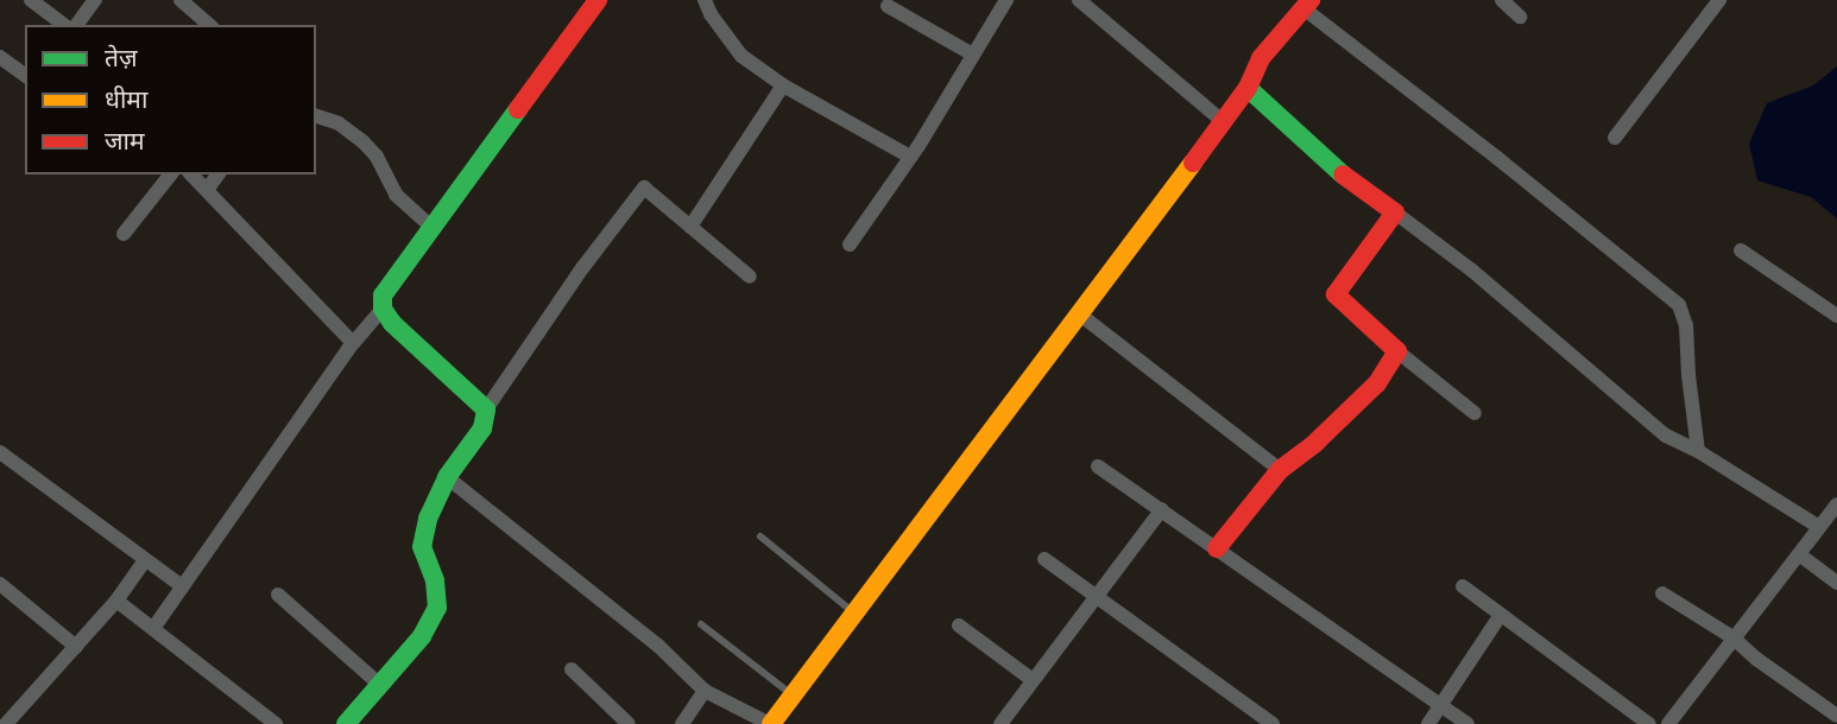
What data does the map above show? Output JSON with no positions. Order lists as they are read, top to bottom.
{
  "legend": ["तेज़", "धीमा", "जाम"]
}
